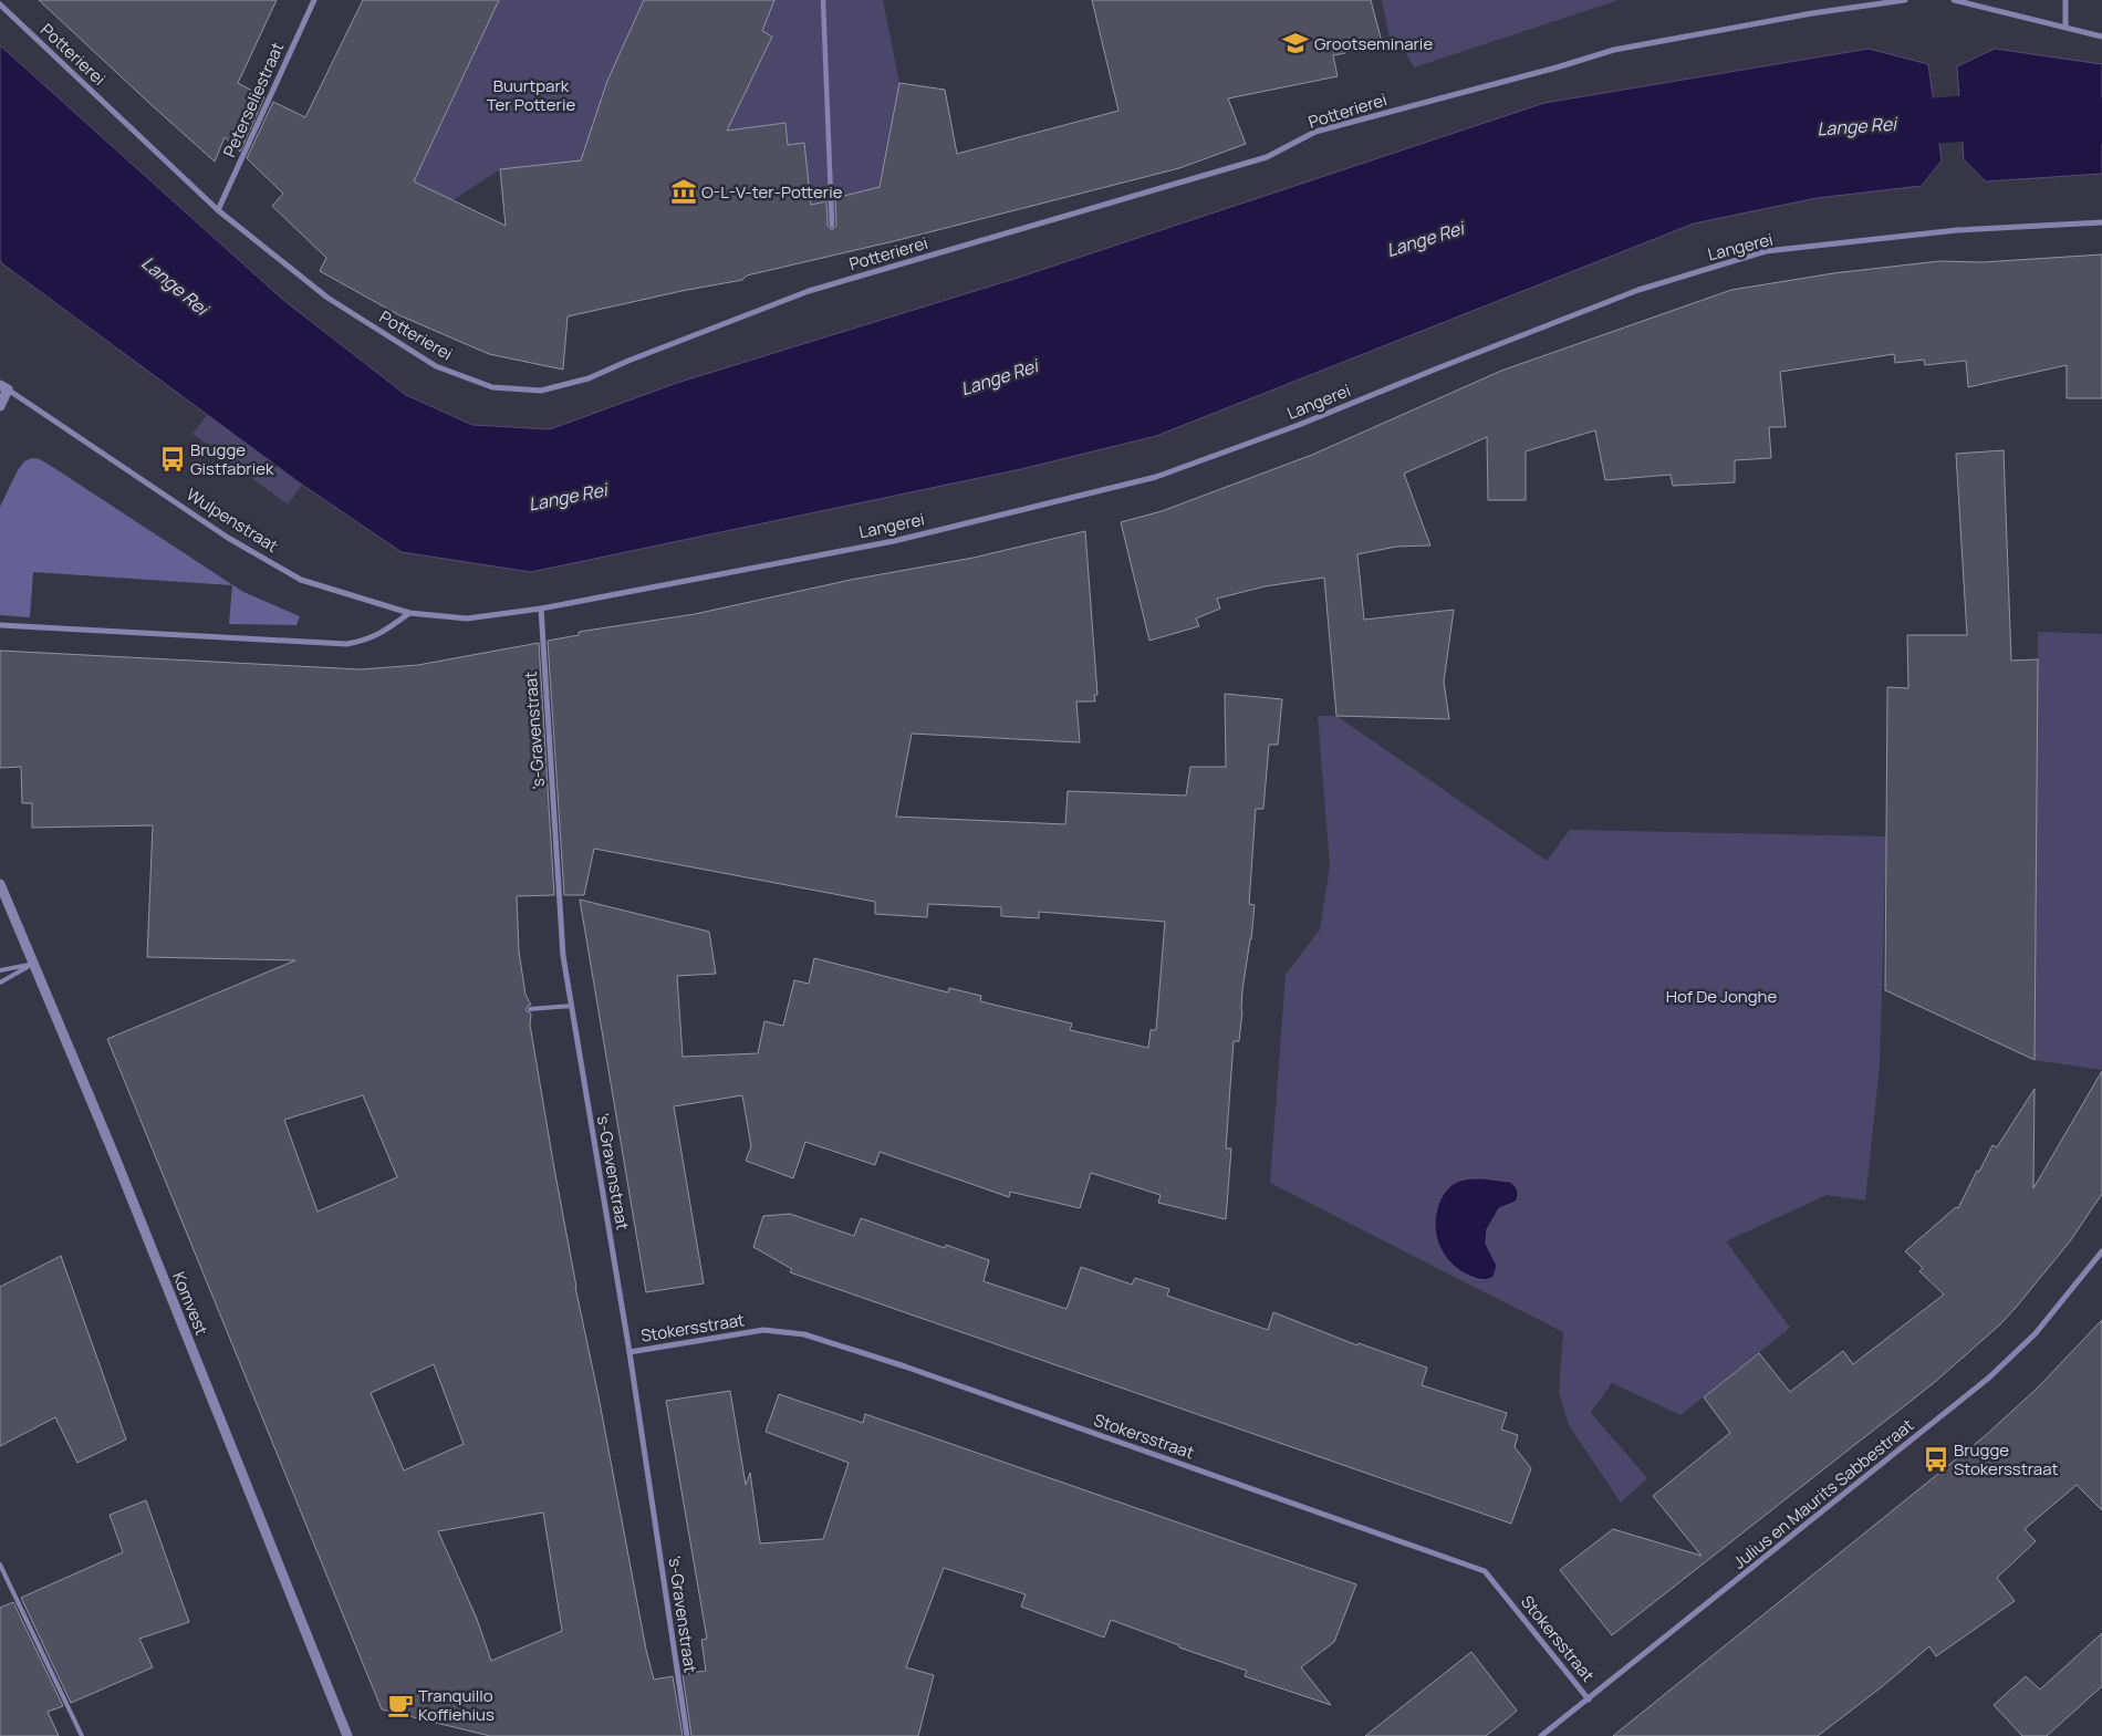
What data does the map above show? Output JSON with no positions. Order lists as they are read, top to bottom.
{
  "streets": {
    "street": [
      "Potterierei",
      "Peterseliestraat",
      "Langerei",
      "Wulpenstraat",
      "'s-Gravenstraat",
      "Komvest",
      "Stokersstraat",
      "Julius en Maurits Sabbestraat"
    ]
  },
  "crossings": [
    ["Potterierei", "Peterseliestraat"],
    ["Langerei", "Wulpenstraat"],
    ["Langerei", "'s-Gravenstraat"],
    ["Wulpenstraat", "'s-Gravenstraat"],
    ["'s-Gravenstraat", "Stokersstraat"],
    ["Stokersstraat", "Julius en Maurits Sabbestraat"]
  ],
  "water": ["Lange Rei"],
  "parks": ["Buurtpark Ter Potterie", "Hof De Jonghe"],
  "places": {
    "school or university": ["Grootseminarie"],
    "museum": ["O-L-V-ter-Potterie"],
    "bus stop": ["Brugge Gistfabriek", "Brugge Stokersstraat"],
    "cafe": ["Tranquillo Koffiehius"]
  }
}
